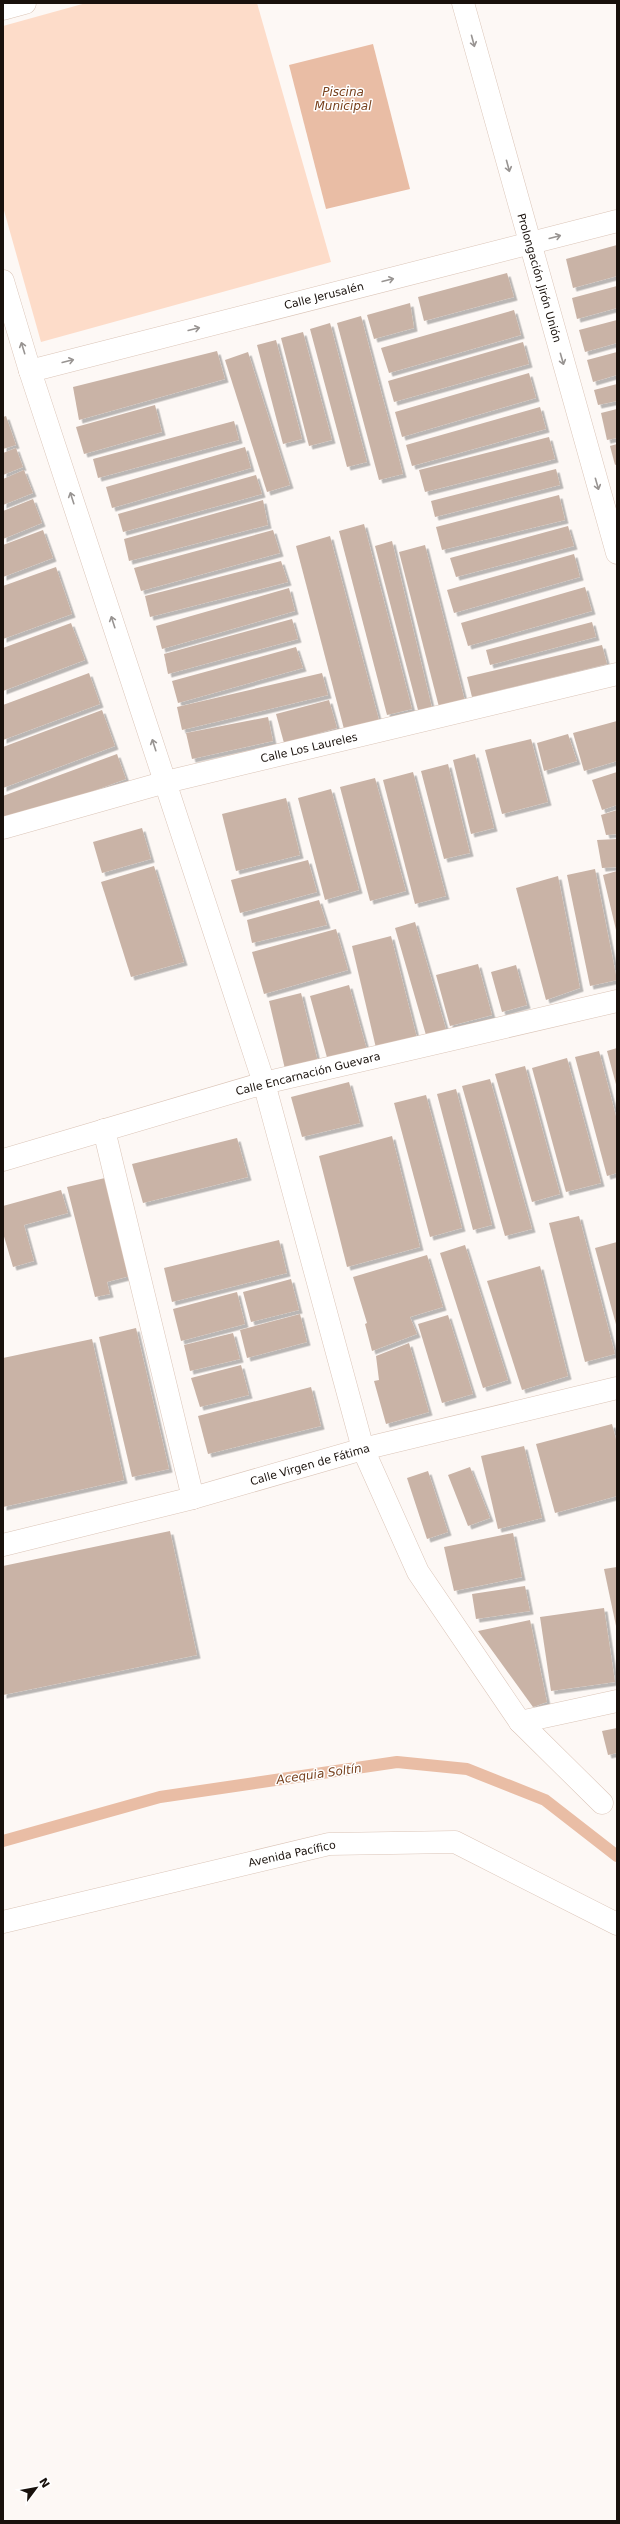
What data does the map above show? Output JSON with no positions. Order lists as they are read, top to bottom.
{
  "streets": {
    "street": [
      "Prolongación Jirón Unión",
      "Calle Jerusalén",
      "Calle Los Laureles",
      "Calle Encarnación Guevara",
      "Calle Virgen de Fátima",
      "Avenida Pacífico"
    ]
  },
  "crossings": [
    ["Prolongación Jirón Unión", "Calle Jerusalén"]
  ],
  "one_way": ["Prolongación Jirón Unión", "Calle Jerusalén"],
  "water": ["Piscina Municipal", "Acequia Soltín"],
  "north": "top right"
}
